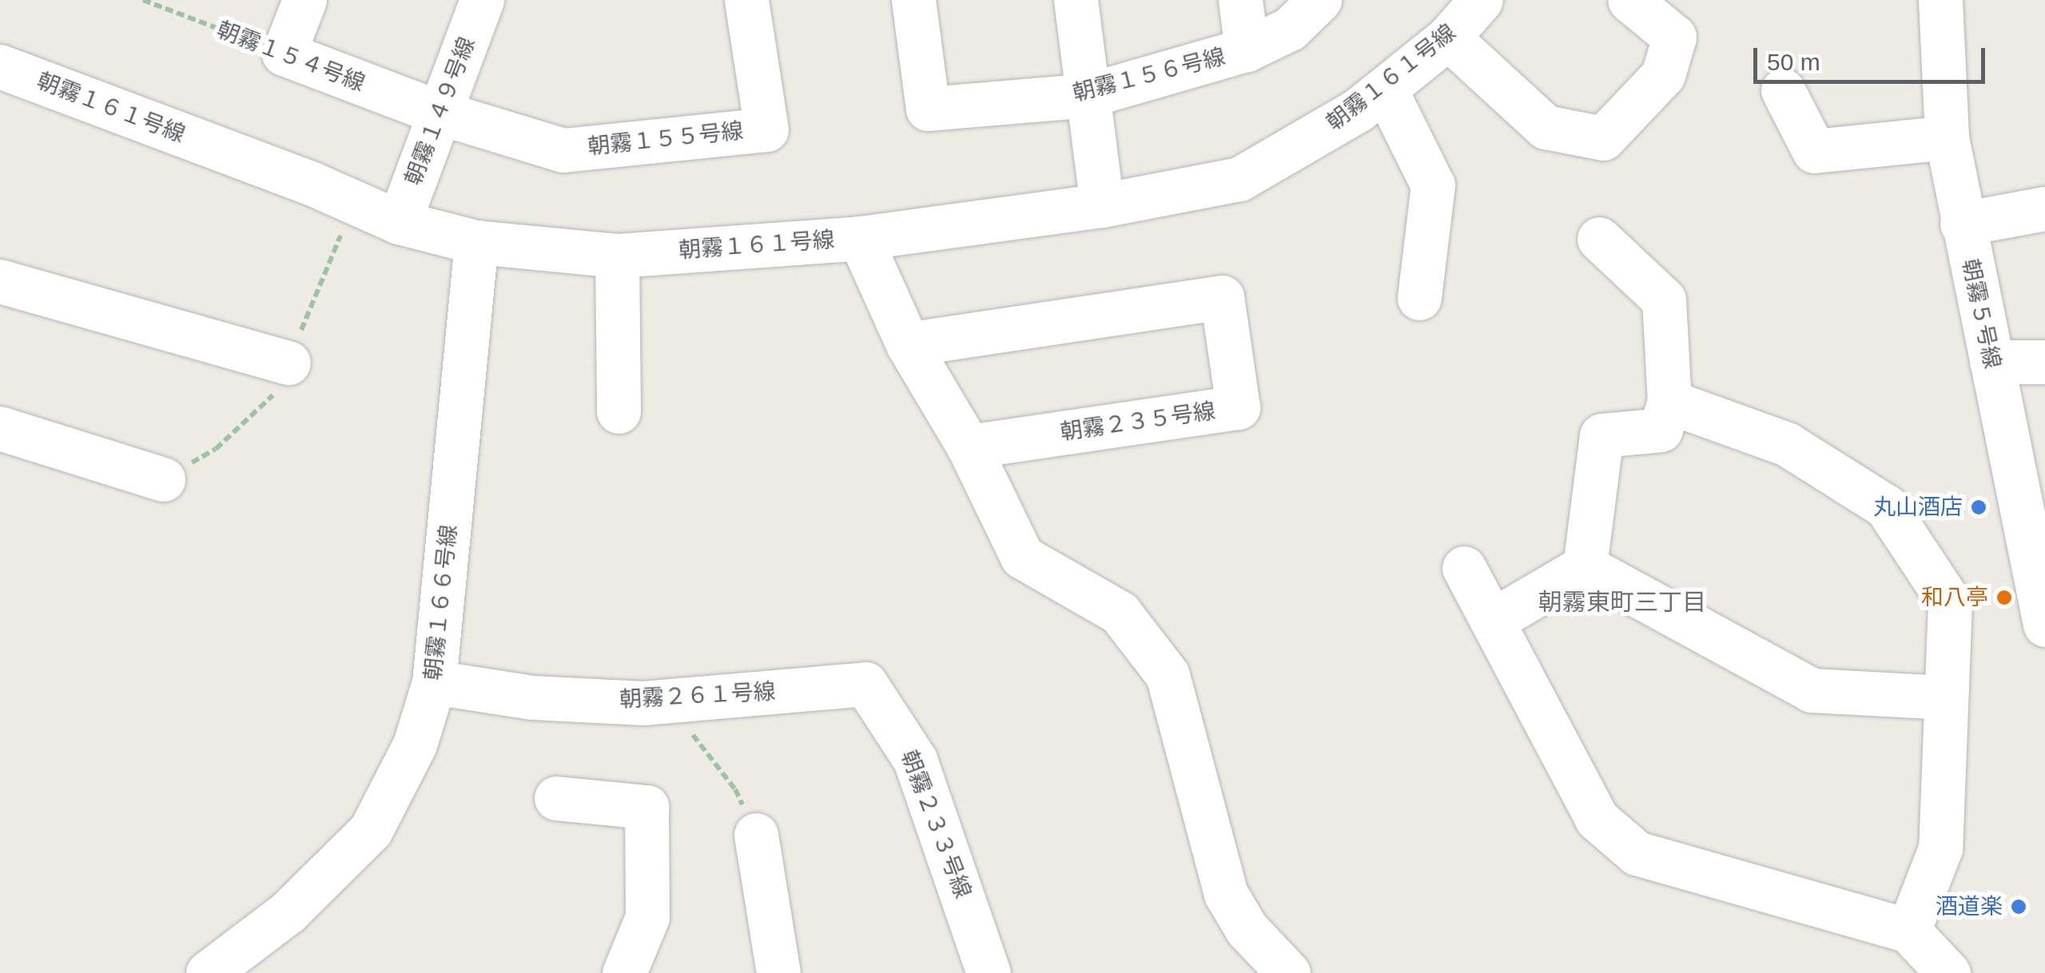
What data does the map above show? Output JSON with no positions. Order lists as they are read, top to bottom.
{
  "streets": {
    "street": [
      "朝霧１５４号線",
      "朝霧１５６号線",
      "朝霧１６１号線",
      "朝霧１４９号線",
      "朝霧１５５号線",
      "朝霧５号線",
      "朝霧２３５号線",
      "朝霧１６６号線",
      "朝霧２６１号線",
      "朝霧２３３号線"
    ]
  },
  "crossings": [
    ["朝霧１５４号線", "朝霧１４９号線"],
    ["朝霧１５４号線", "朝霧１５５号線"],
    ["朝霧１６１号線", "朝霧１４９号線"],
    ["朝霧１６１号線", "朝霧１６６号線"],
    ["朝霧１４９号線", "朝霧１５５号線"],
    ["朝霧１６６号線", "朝霧２６１号線"],
    ["朝霧２６１号線", "朝霧２３３号線"]
  ],
  "districts": ["朝霧東町三丁目"],
  "places": ["丸山酒店", "和八亭", "酒道楽"],
  "scale_bar": "50 m"
}
